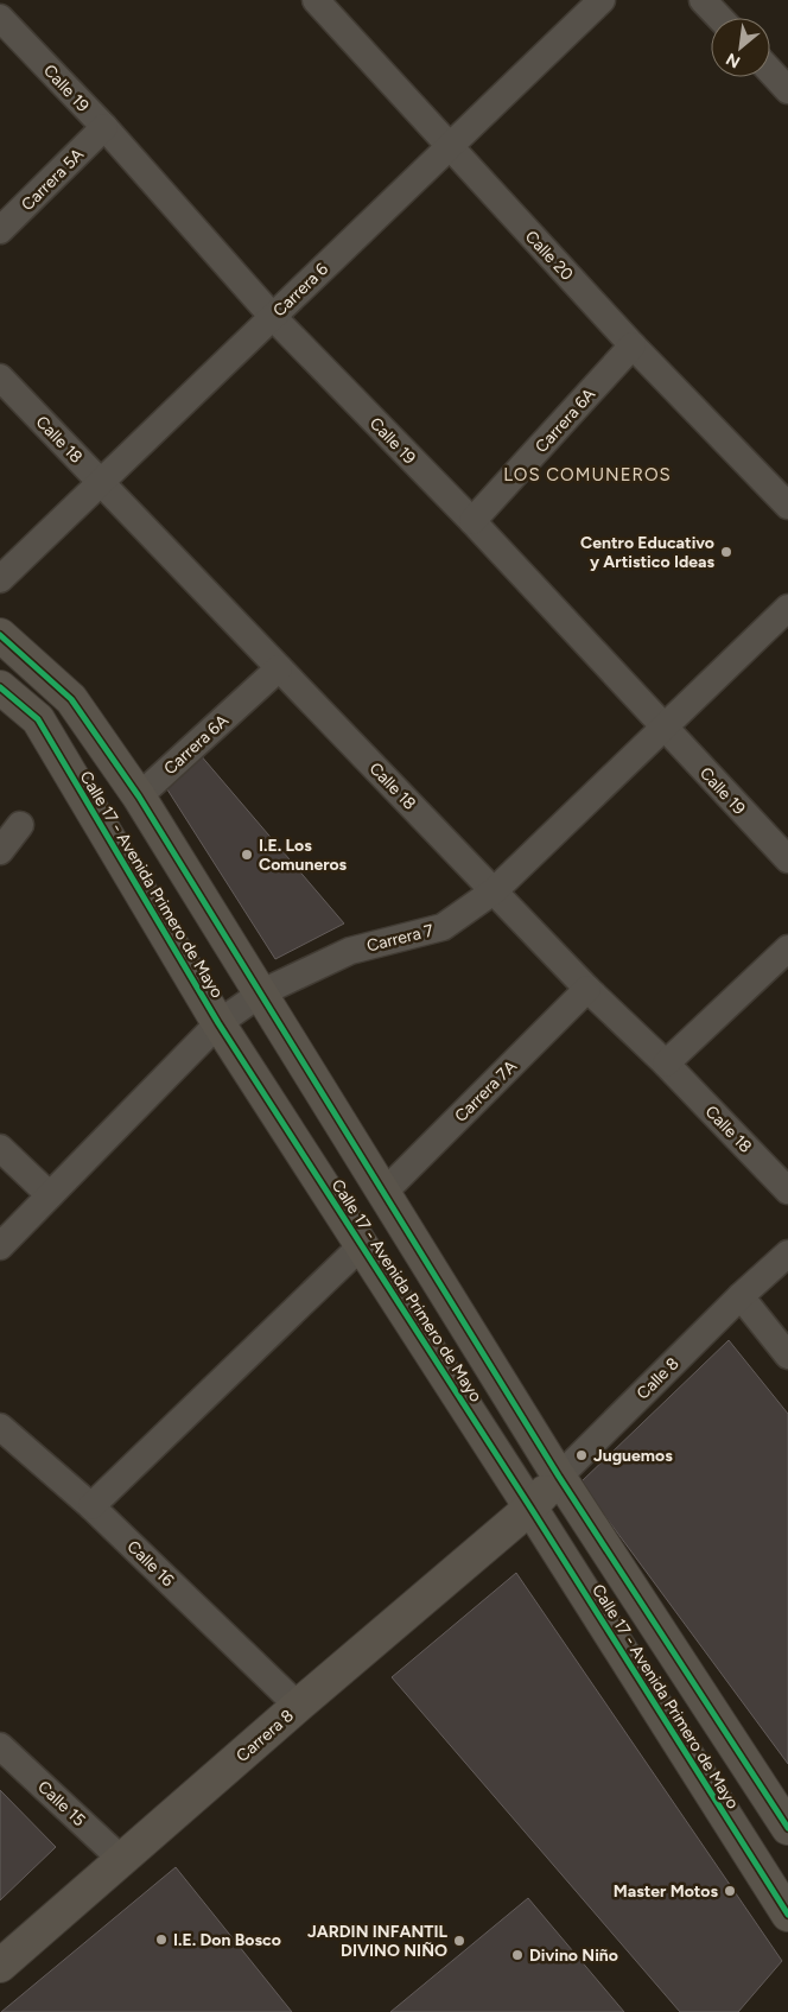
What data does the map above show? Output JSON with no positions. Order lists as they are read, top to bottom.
{
  "streets": {
    "main road": ["Calle 17 - Avenida Primero de Mayo", "Calle 8", "Carrera 8"],
    "street": [
      "Calle 19",
      "Carrera 5A",
      "Calle 20",
      "Carrera 6",
      "Carrera 6A",
      "Calle 18",
      "Carrera 7",
      "Carrera 7A",
      "Calle 16",
      "Calle 15"
    ]
  },
  "crossings": [
    ["Calle 19", "Carrera 5A"],
    ["Calle 19", "Carrera 6"],
    ["Calle 19", "Carrera 6A"],
    ["Calle 19", "Carrera 7"],
    ["Calle 20", "Carrera 6"],
    ["Calle 20", "Carrera 6A"],
    ["Carrera 6", "Calle 18"],
    ["Carrera 6A", "Calle 18"],
    ["Carrera 6A", "Calle 17 - Avenida Primero de Mayo"],
    ["Calle 18", "Carrera 7"],
    ["Calle 18", "Carrera 7A"],
    ["Calle 17 - Avenida Primero de Mayo", "Carrera 7"],
    ["Calle 17 - Avenida Primero de Mayo", "Carrera 7A"],
    ["Calle 17 - Avenida Primero de Mayo", "Calle 8"],
    ["Calle 17 - Avenida Primero de Mayo", "Carrera 8"],
    ["Calle 8", "Carrera 8"],
    ["Calle 16", "Carrera 8"],
    ["Carrera 8", "Calle 15"]
  ],
  "districts": ["LOS COMUNEROS"],
  "places": [
    "Centro Educativo y Artistico Ideas",
    "I.E. Los Comuneros",
    "Juguemos",
    "Master Motos",
    "I.E. Don Bosco",
    "JARDIN INFANTIL DIVINO NIÑO",
    "Divino Niño"
  ],
  "north": "bottom left"
}
